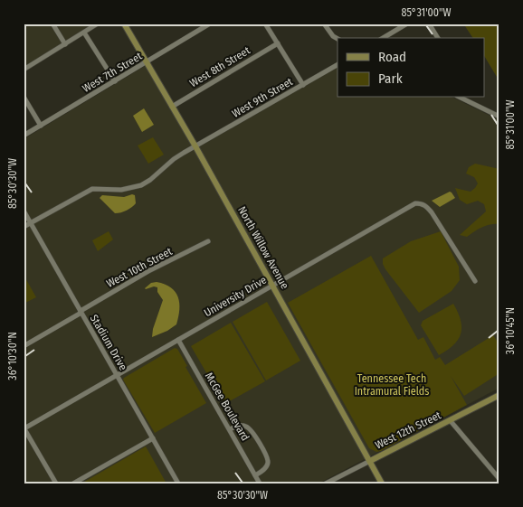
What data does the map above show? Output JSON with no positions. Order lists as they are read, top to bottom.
{
  "streets": {
    "main road": ["North Willow Avenue", "West 12th Street"],
    "street": [
      "West 8th Street",
      "West 7th Street",
      "West 9th Street",
      "West 10th Street",
      "University Drive",
      "Stadium Drive",
      "McGee Boulevard"
    ]
  },
  "crossings": [
    ["West 8th Street", "North Willow Avenue"],
    ["West 7th Street", "North Willow Avenue"],
    ["West 9th Street", "North Willow Avenue"],
    ["West 9th Street", "Stadium Drive"],
    ["North Willow Avenue", "University Drive"],
    ["North Willow Avenue", "West 12th Street"],
    ["West 10th Street", "Stadium Drive"],
    ["University Drive", "Stadium Drive"],
    ["University Drive", "McGee Boulevard"]
  ],
  "parks": ["Tennessee Tech Intramural Fields"],
  "legend": ["Road", "Park"],
  "coordinates": [
    "85°31'00\"W",
    "85°30'30\"W",
    "36°10'45\"N",
    "36°10'30\"N"
  ]
}
